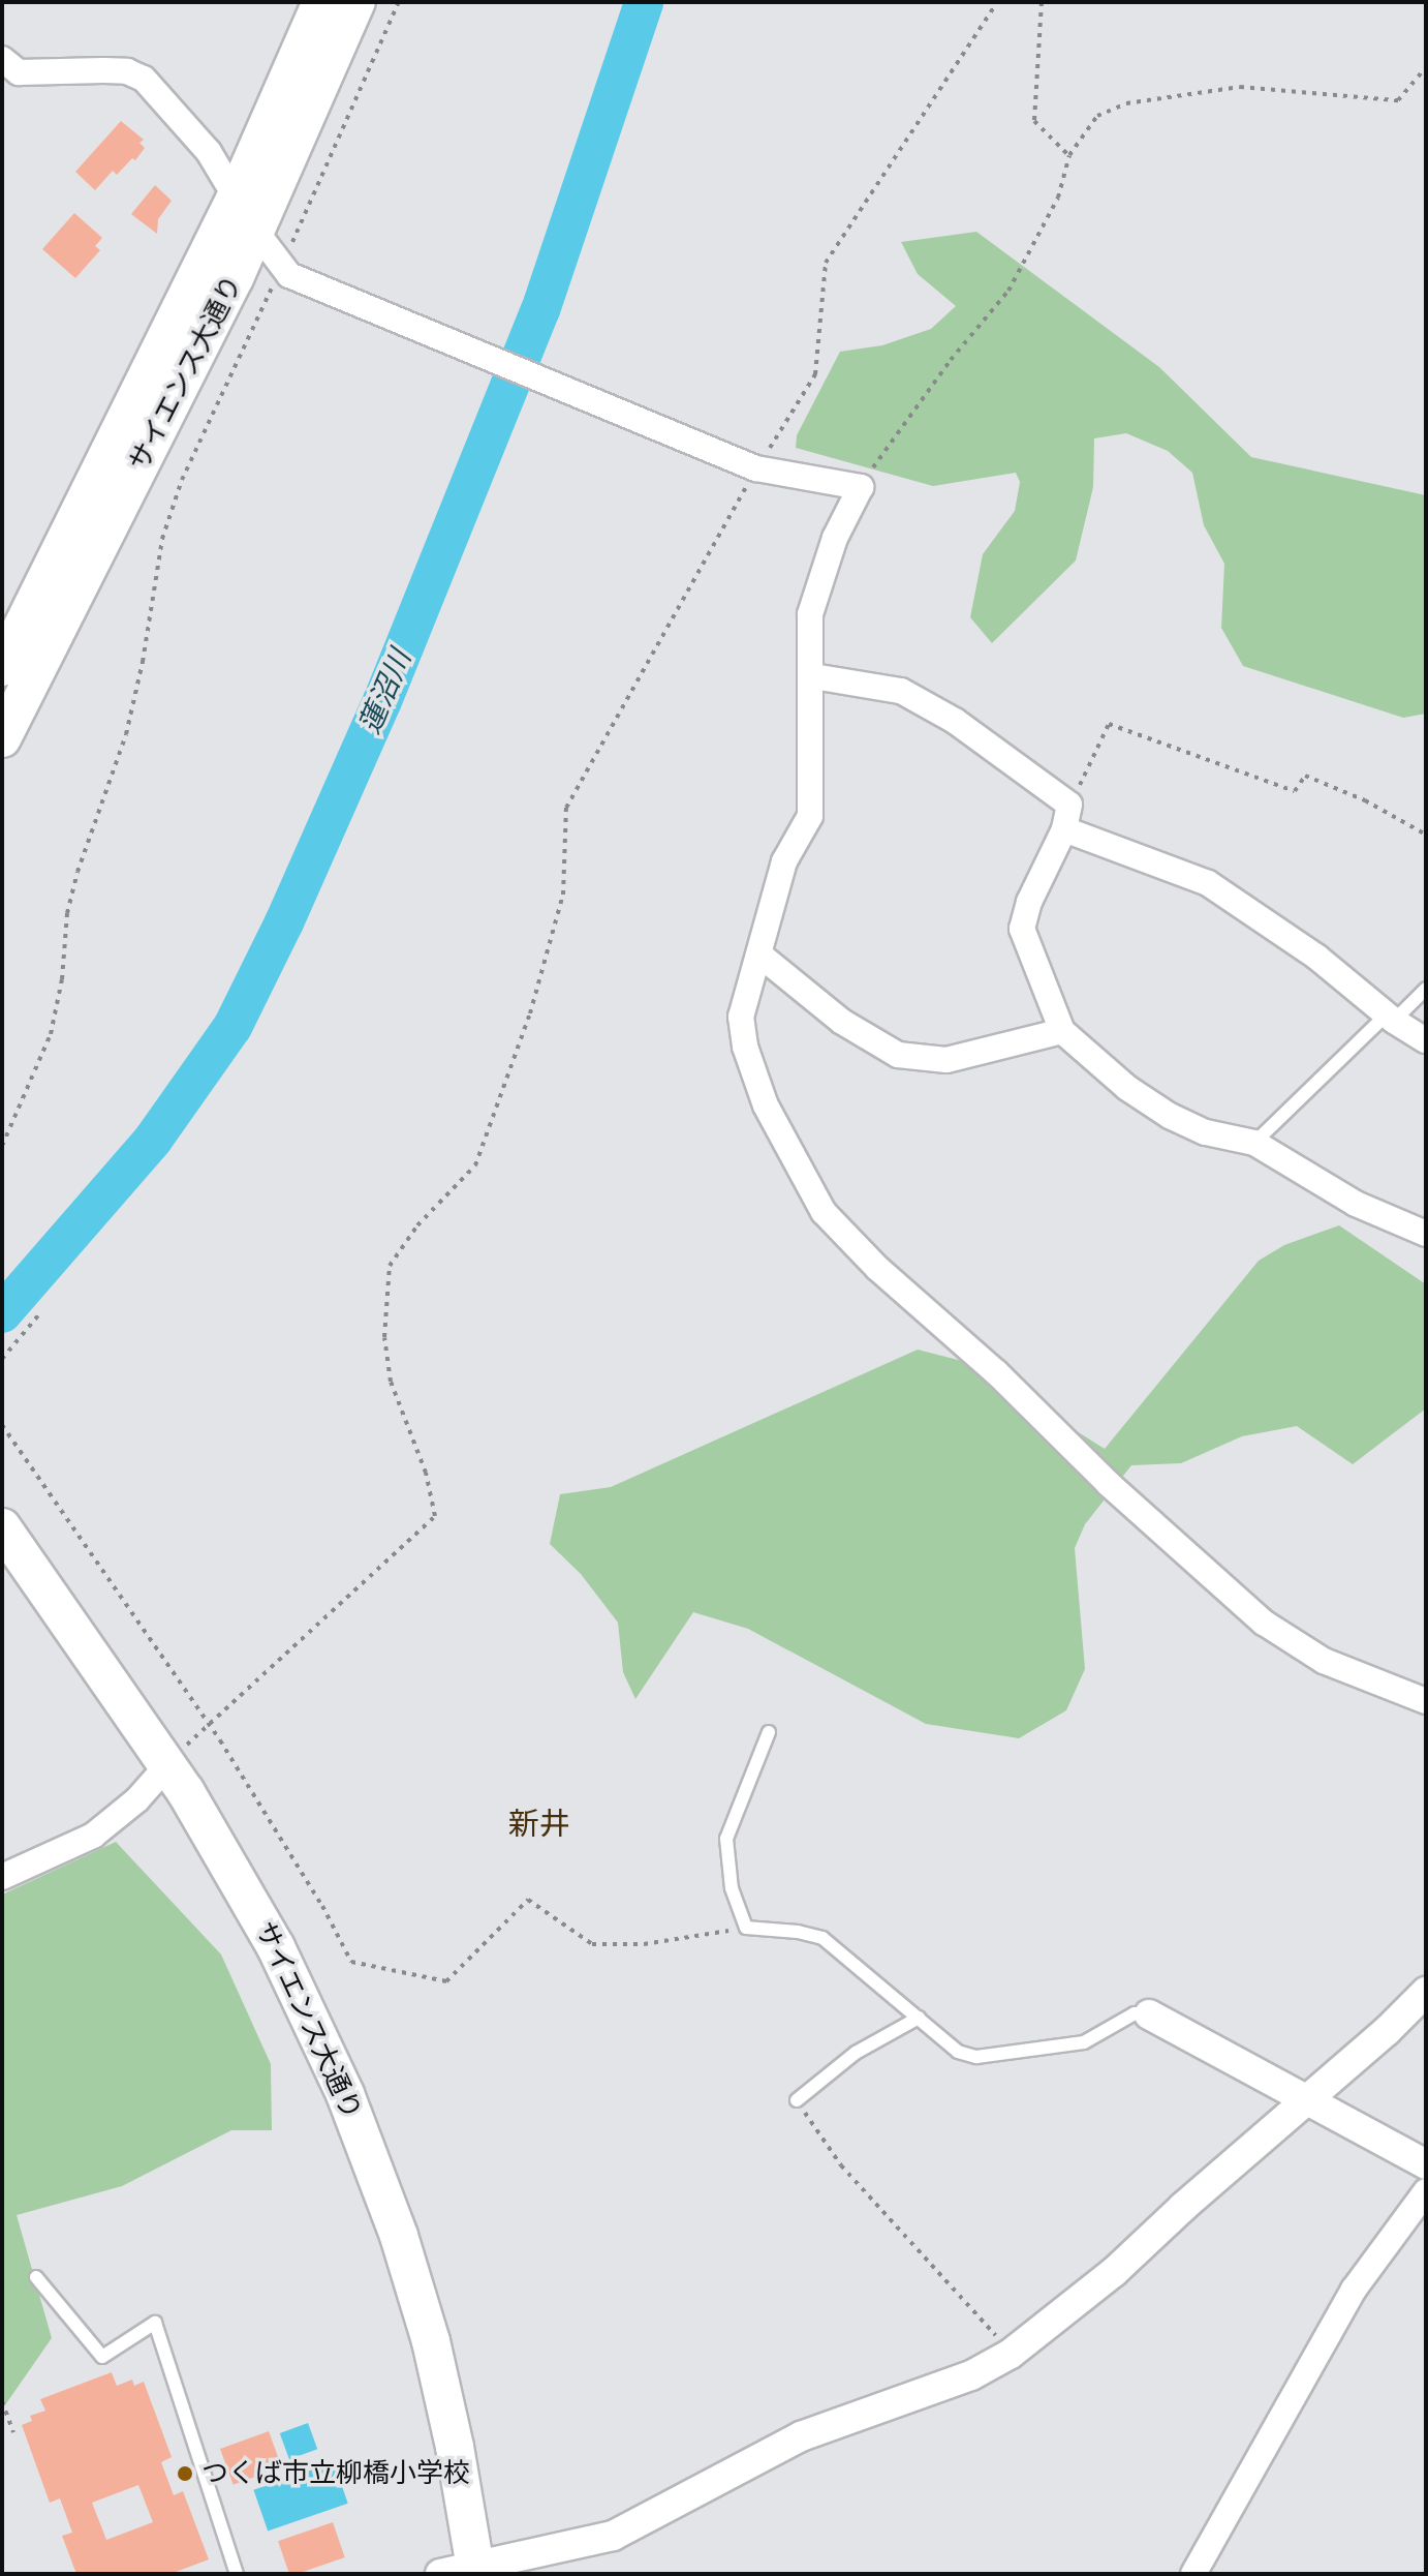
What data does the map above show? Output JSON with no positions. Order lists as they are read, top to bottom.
{
  "streets": {
    "main road": ["サイエンス大通り"]
  },
  "districts": ["新井"],
  "water": ["蓮沼川"],
  "places": ["つくば市立柳橋小学校"]
}
